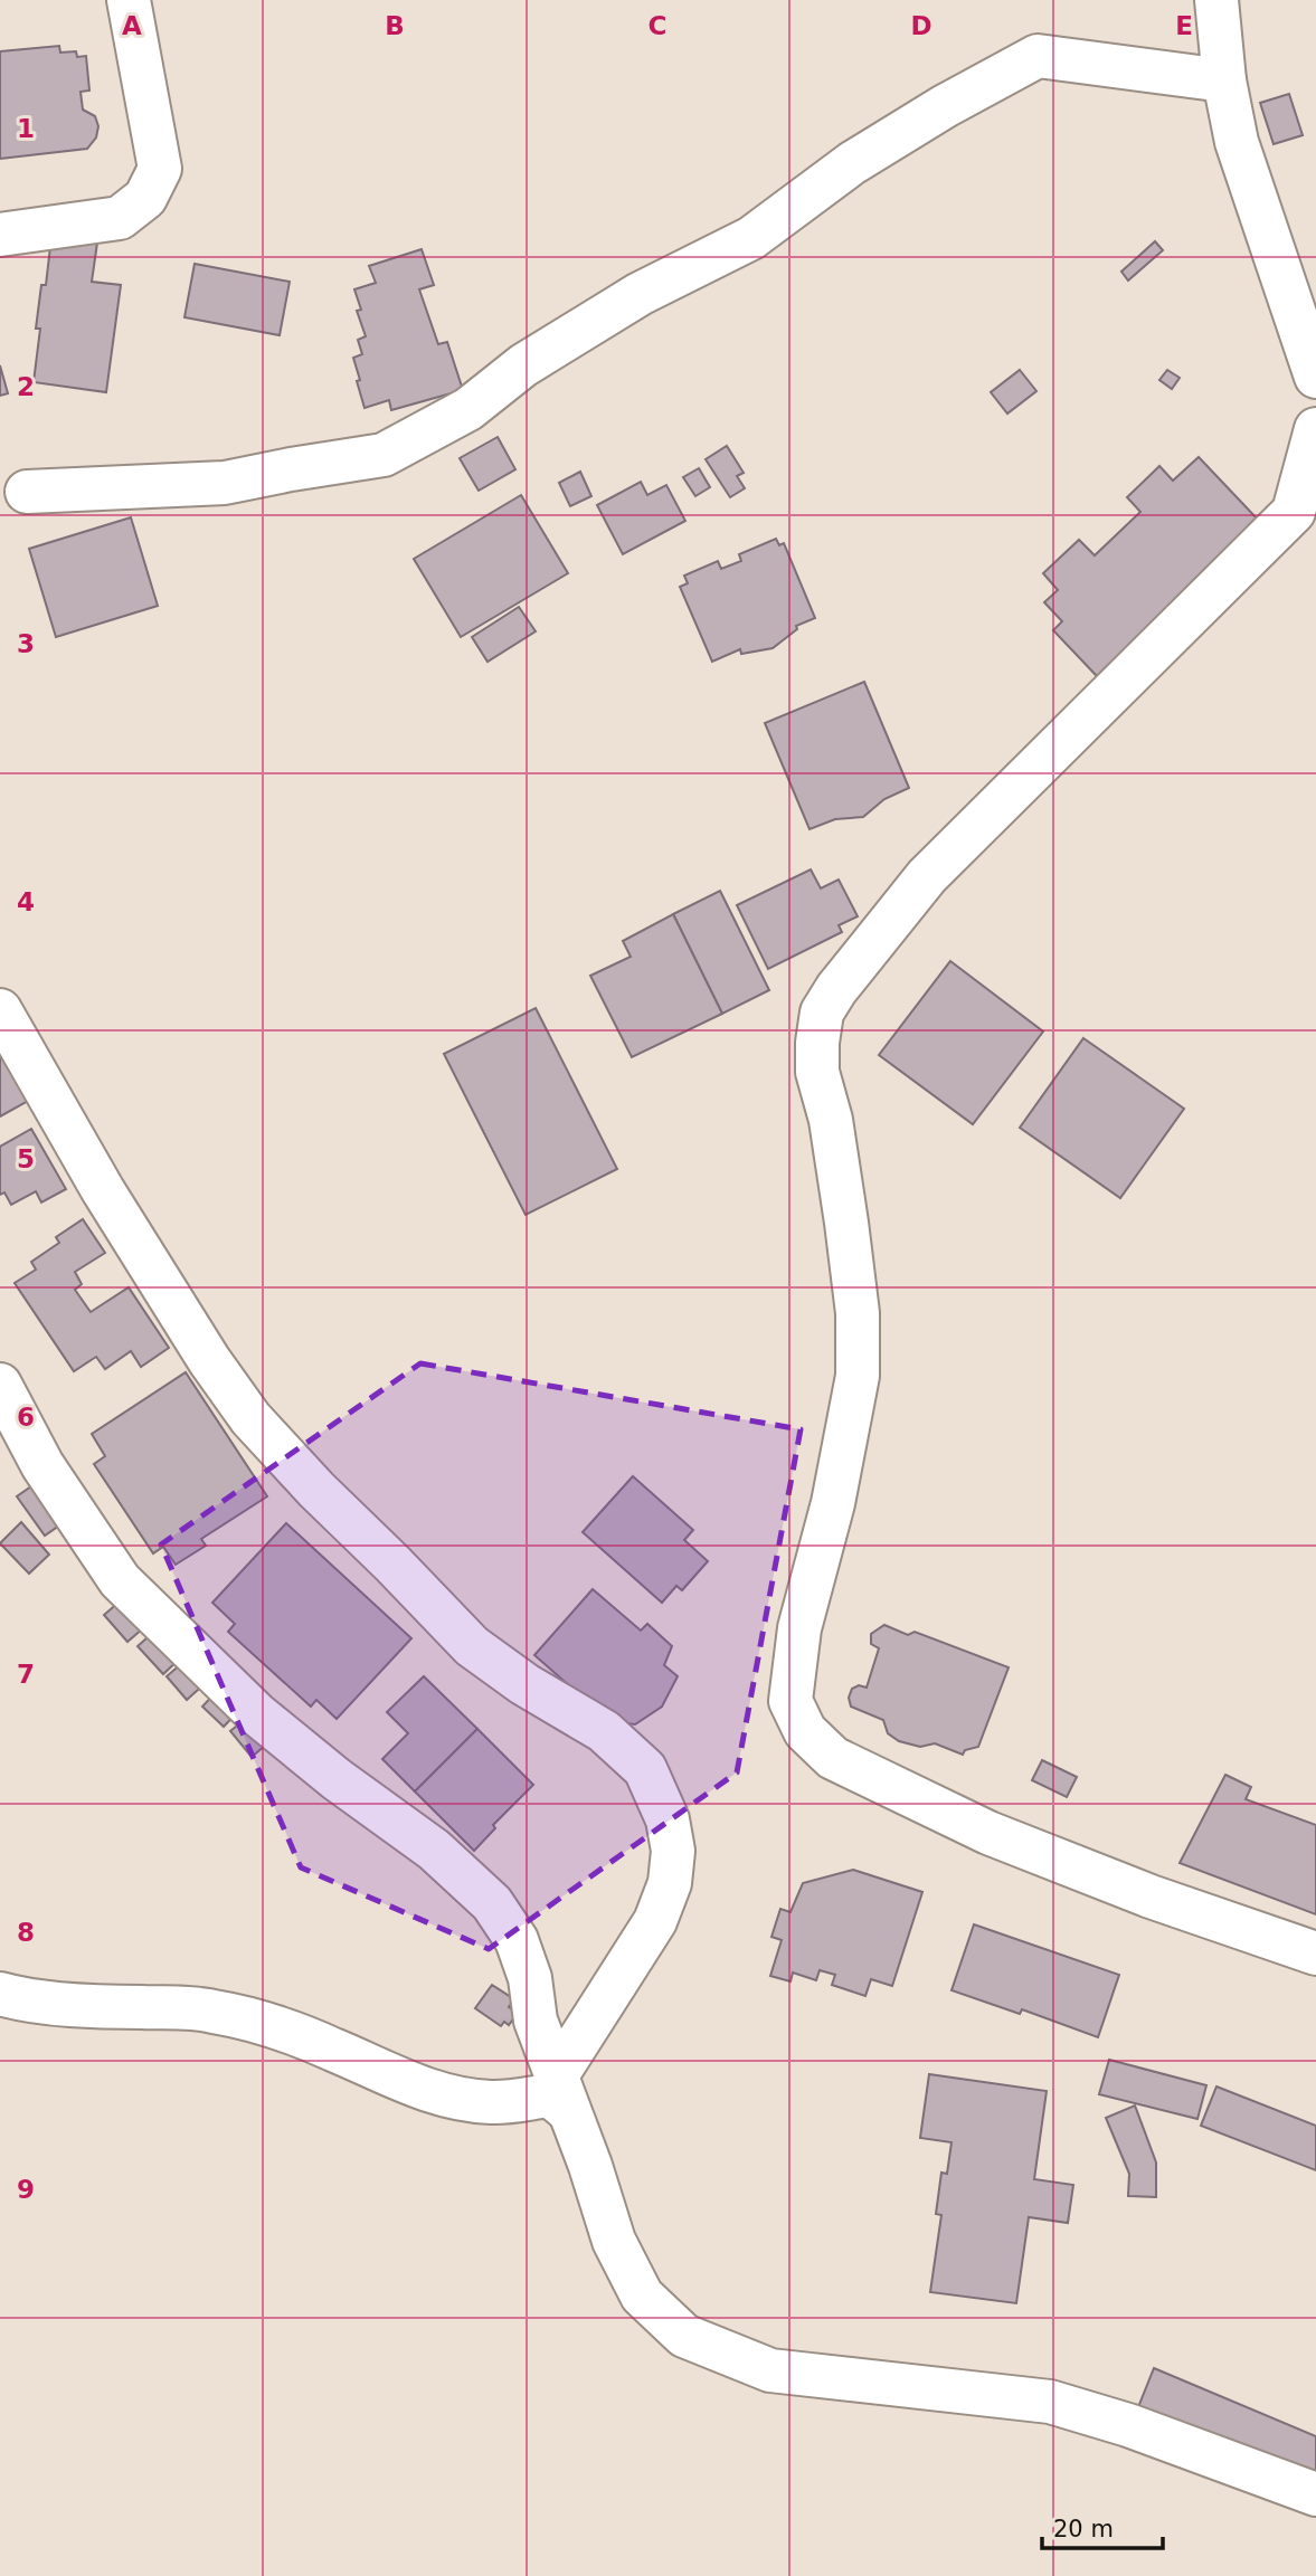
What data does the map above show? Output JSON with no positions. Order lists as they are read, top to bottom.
{
  "scale_bar": "20 m",
  "grid": {
    "columns": [
      "A",
      "B",
      "C",
      "D",
      "E"
    ],
    "rows": [
      "1",
      "2",
      "3",
      "4",
      "5",
      "6",
      "7",
      "8",
      "9"
    ]
  }
}
